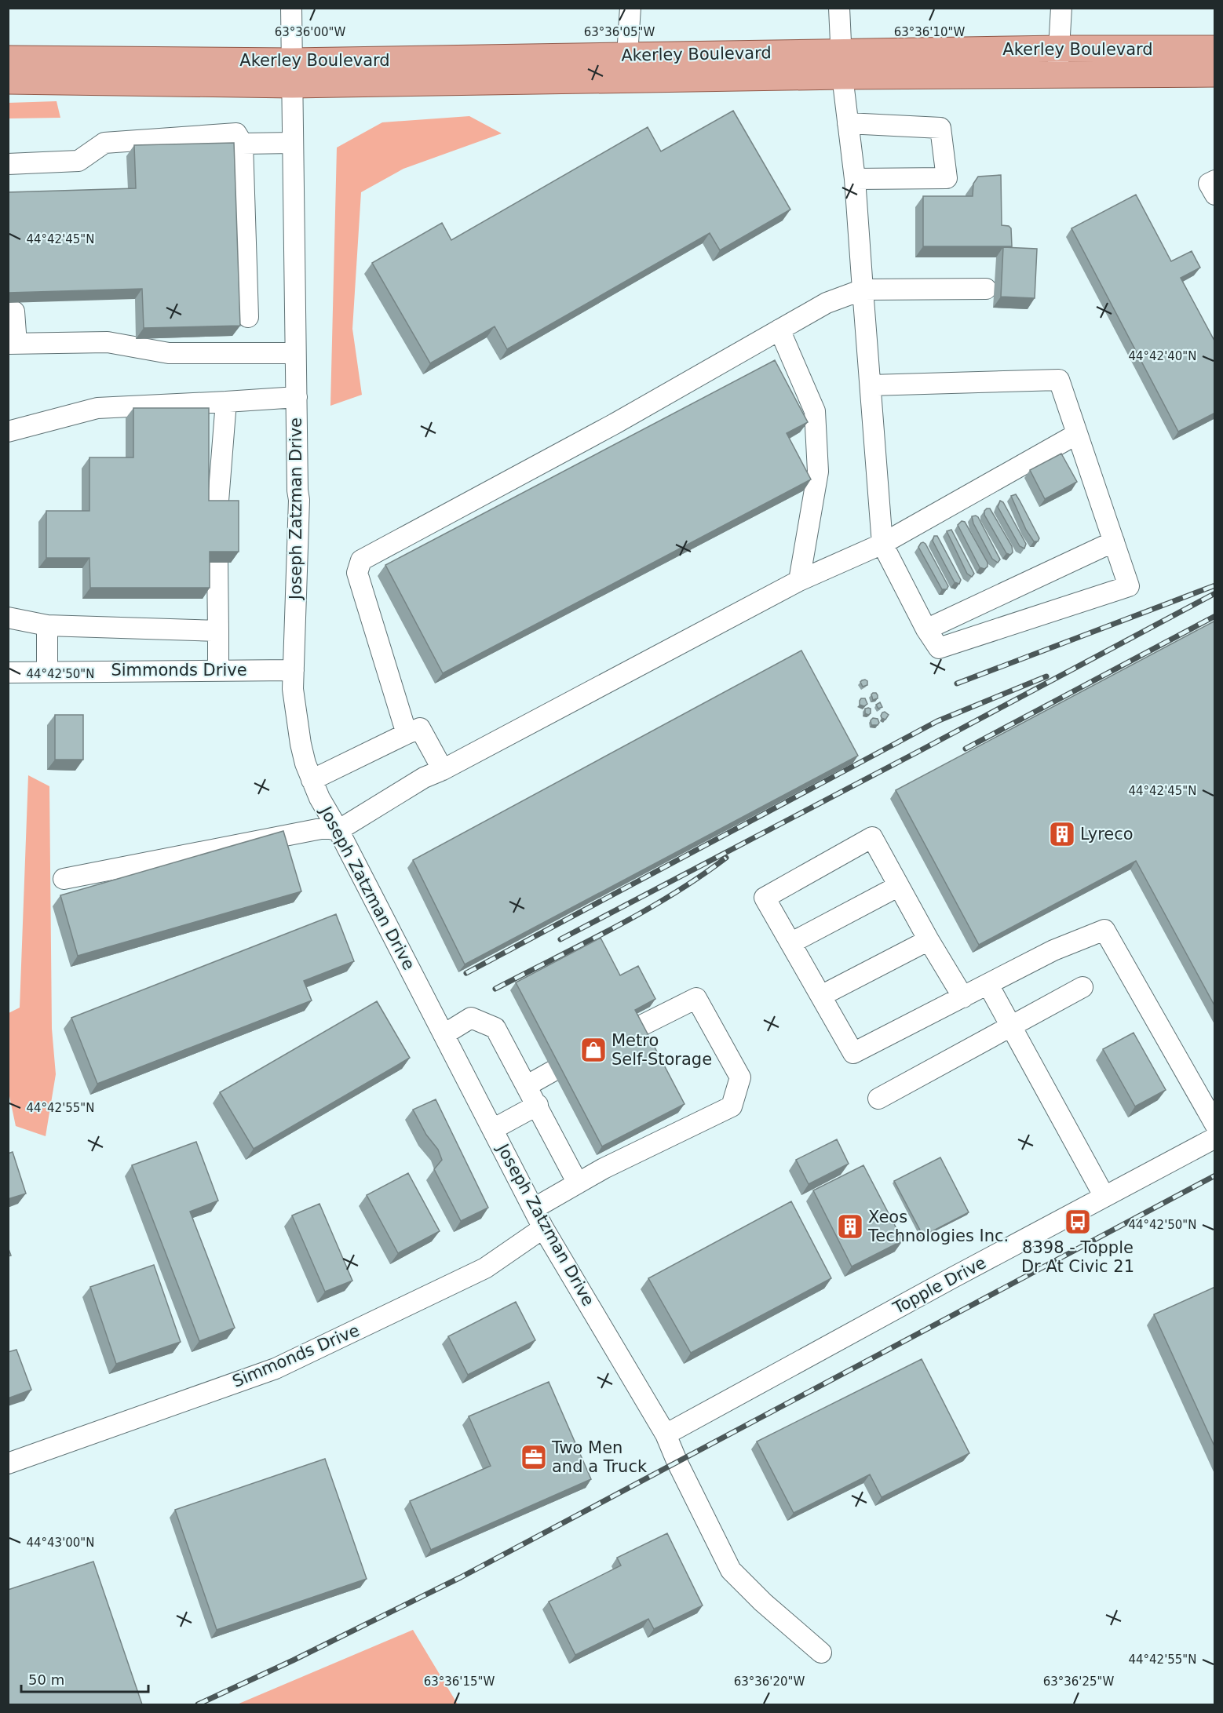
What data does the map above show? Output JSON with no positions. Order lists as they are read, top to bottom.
{
  "streets": {
    "main road": ["Akerley Boulevard"],
    "street": ["Joseph Zatzman Drive", "Simmonds Drive", "Topple Drive"]
  },
  "crossings": [
    ["Akerley Boulevard", "Joseph Zatzman Drive"],
    ["Joseph Zatzman Drive", "Simmonds Drive"],
    ["Joseph Zatzman Drive", "Topple Drive"]
  ],
  "places": {
    "building": ["Lyreco", "Xeos Technologies Inc."],
    "shop": ["Metro Self-Storage"],
    "bus stop": ["8398 - Topple Dr At Civic 21"],
    "office": ["Two Men and a Truck"]
  },
  "scale_bar": "50 m",
  "coordinates": [
    "63°36'00\"W",
    "63°36'05\"W",
    "63°36'10\"W",
    "44°42'45\"N",
    "44°42'40\"N",
    "44°42'50\"N",
    "44°42'55\"N",
    "44°43'00\"N",
    "63°36'15\"W",
    "63°36'20\"W",
    "63°36'25\"W"
  ]
}
